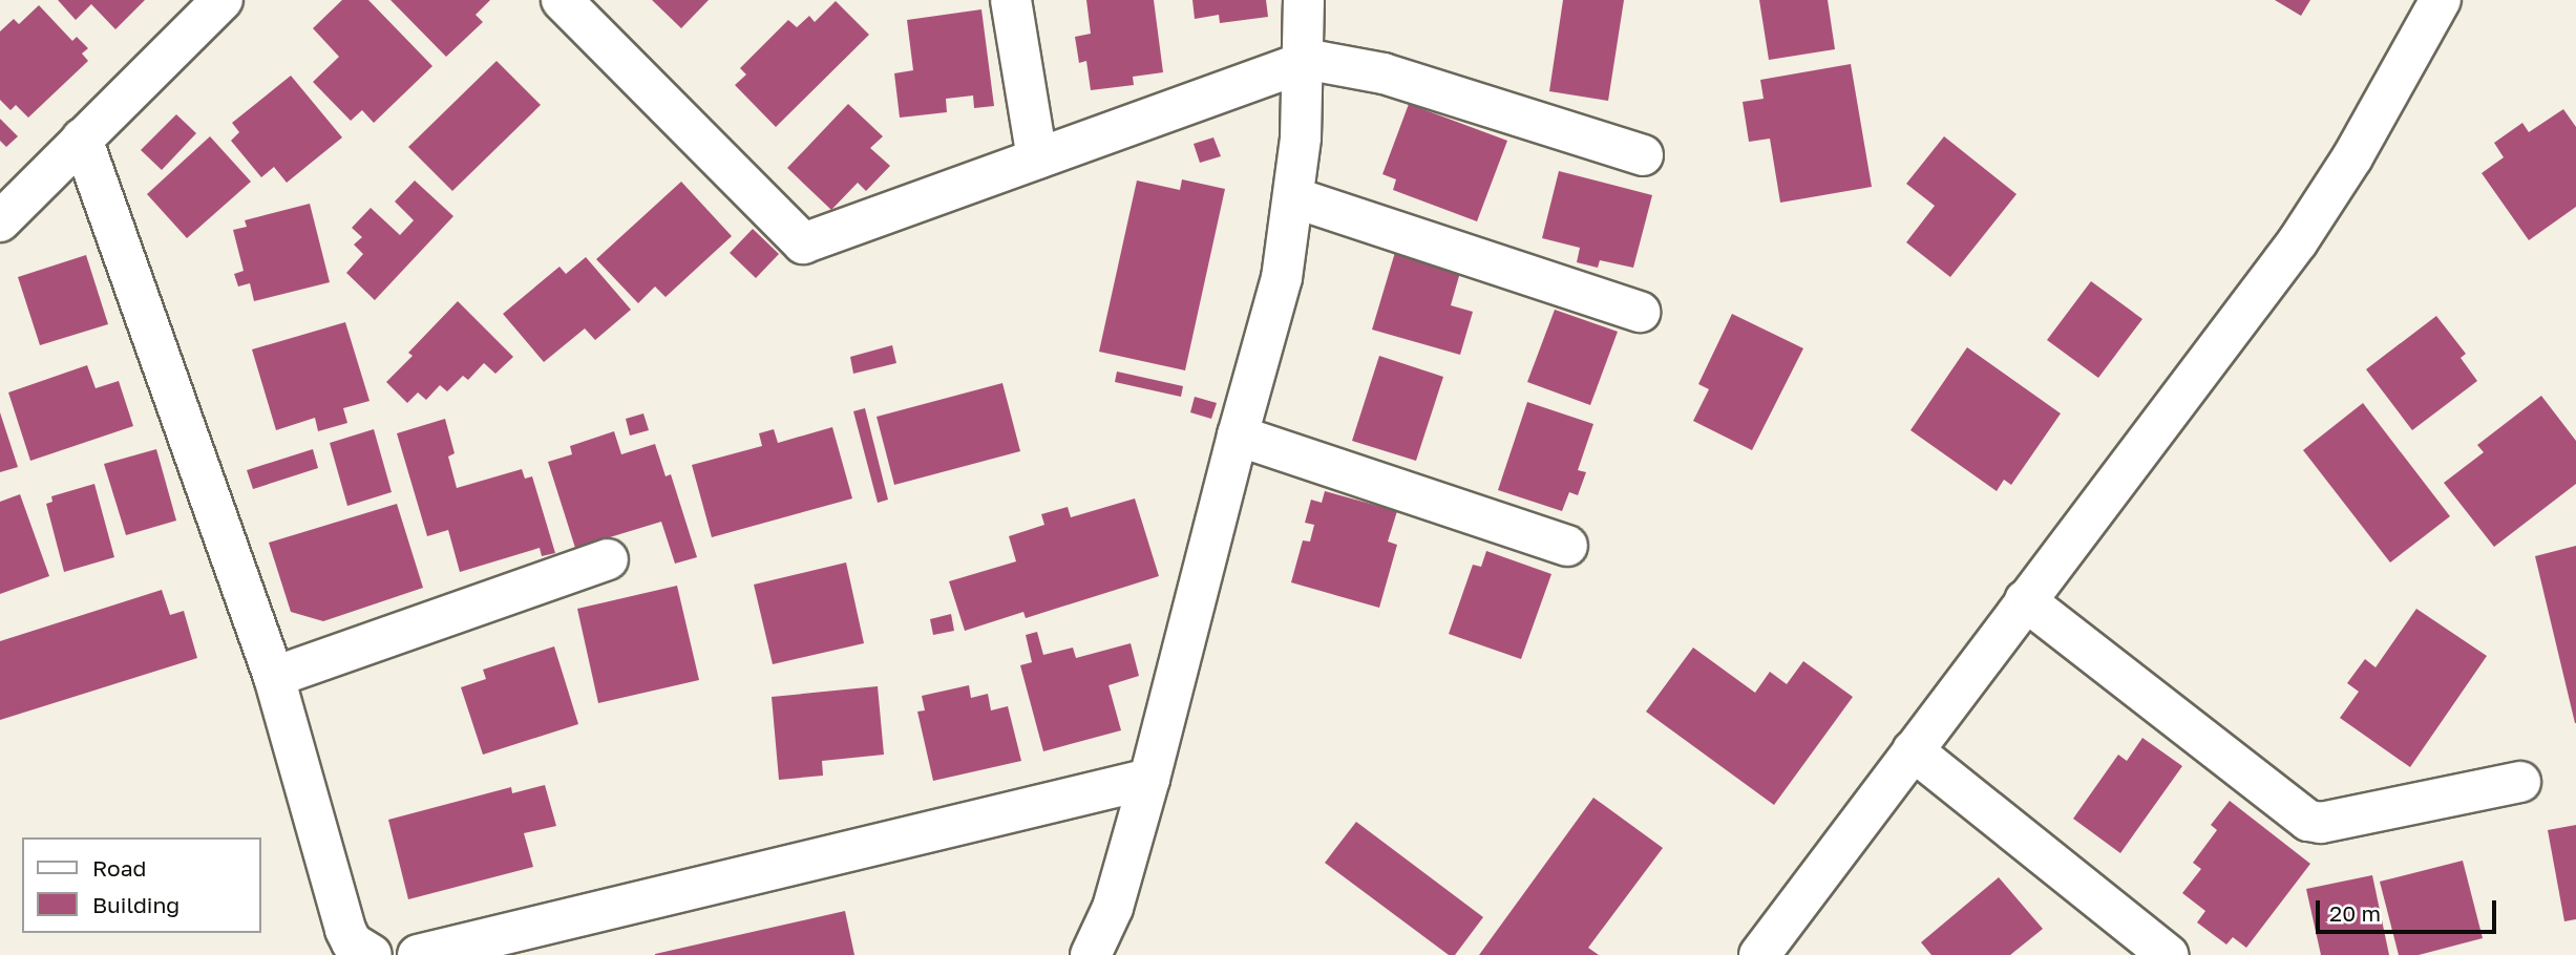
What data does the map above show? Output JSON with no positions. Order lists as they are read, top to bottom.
{
  "legend": ["Road", "Building"],
  "scale_bar": "20 m"
}
